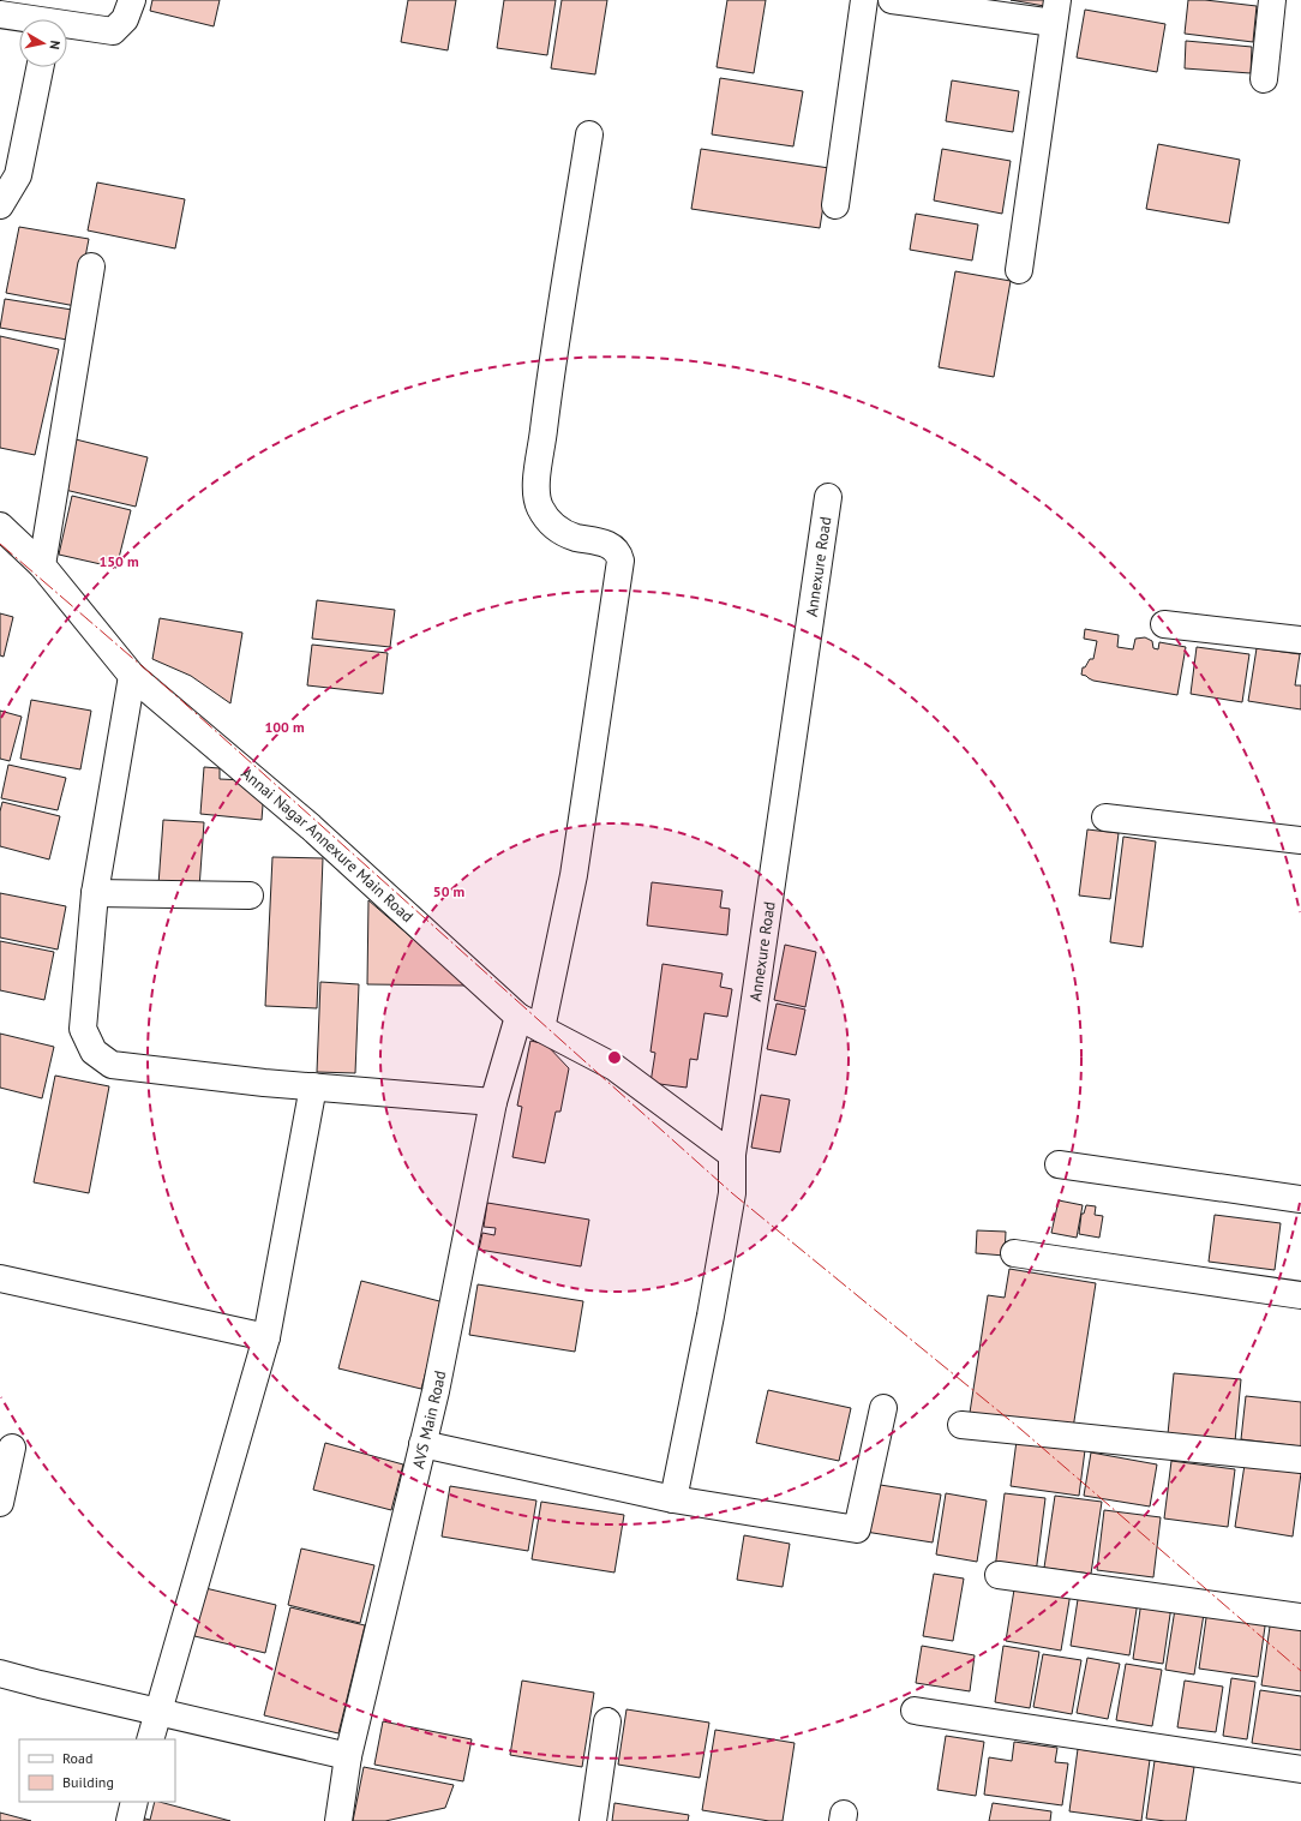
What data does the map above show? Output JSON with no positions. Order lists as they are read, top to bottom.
{
  "streets": {
    "street": ["Annexure Road", "Annai Nagar Annexure Main Road", "AVS Main Road"]
  },
  "crossings": [
    ["Annai Nagar Annexure Main Road", "AVS Main Road"]
  ],
  "legend": ["Road", "Building"],
  "north": "right",
  "rings": ["150 m", "100 m", "50 m"]
}
